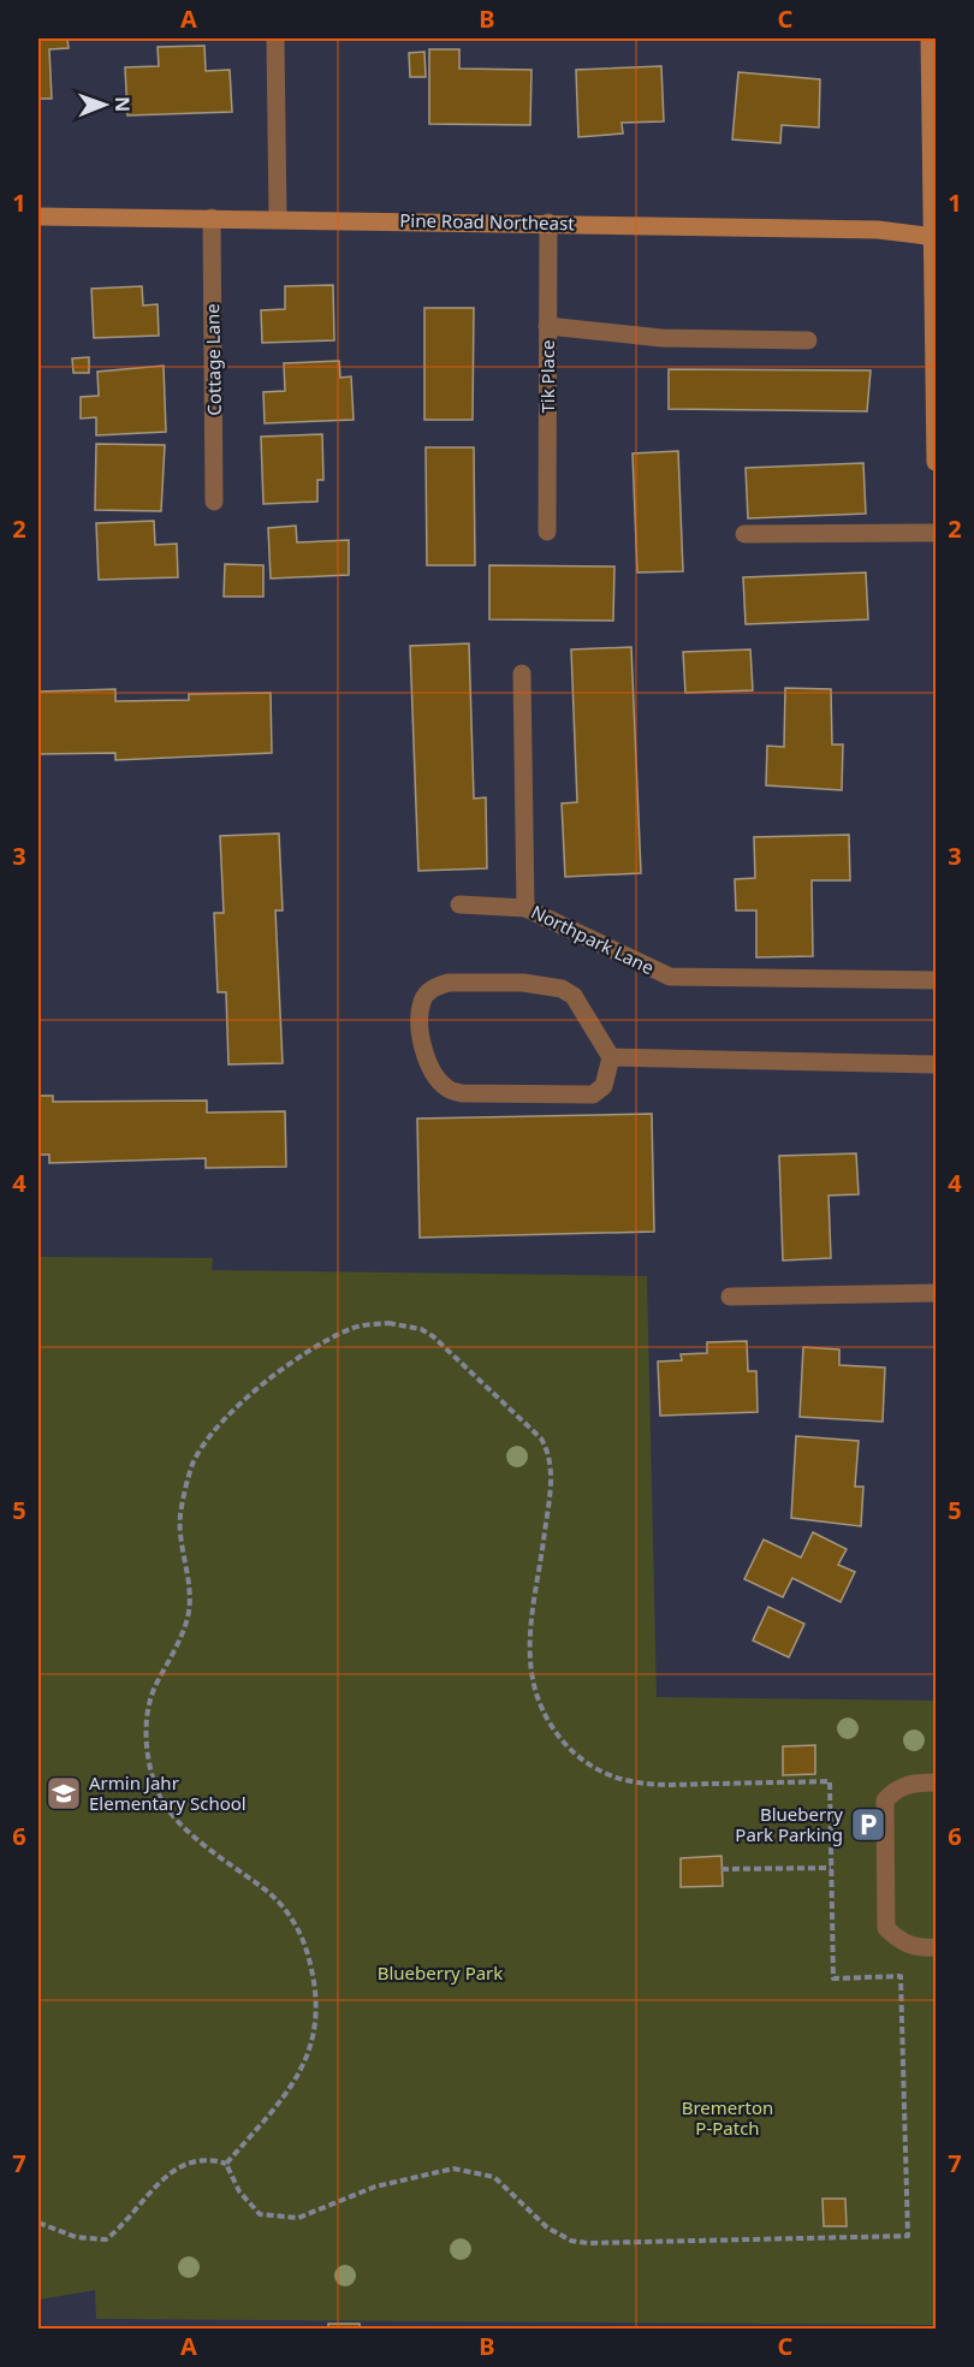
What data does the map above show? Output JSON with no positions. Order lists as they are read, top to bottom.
{
  "streets": {
    "main road": ["Pine Road Northeast"],
    "street": ["Cottage Lane", "Tik Place", "Northpark Lane"]
  },
  "crossings": [
    ["Pine Road Northeast", "Cottage Lane"],
    ["Pine Road Northeast", "Tik Place"]
  ],
  "parks": ["Blueberry Park", "Bremerton P-Patch"],
  "places": {
    "school or university": ["Armin Jahr Elementary School"],
    "parking": ["Blueberry Park Parking"]
  },
  "north": "right",
  "grid": {
    "columns": ["A", "B", "C"],
    "rows": [
      "1",
      "2",
      "3",
      "4",
      "5",
      "6",
      "7"
    ]
  }
}
